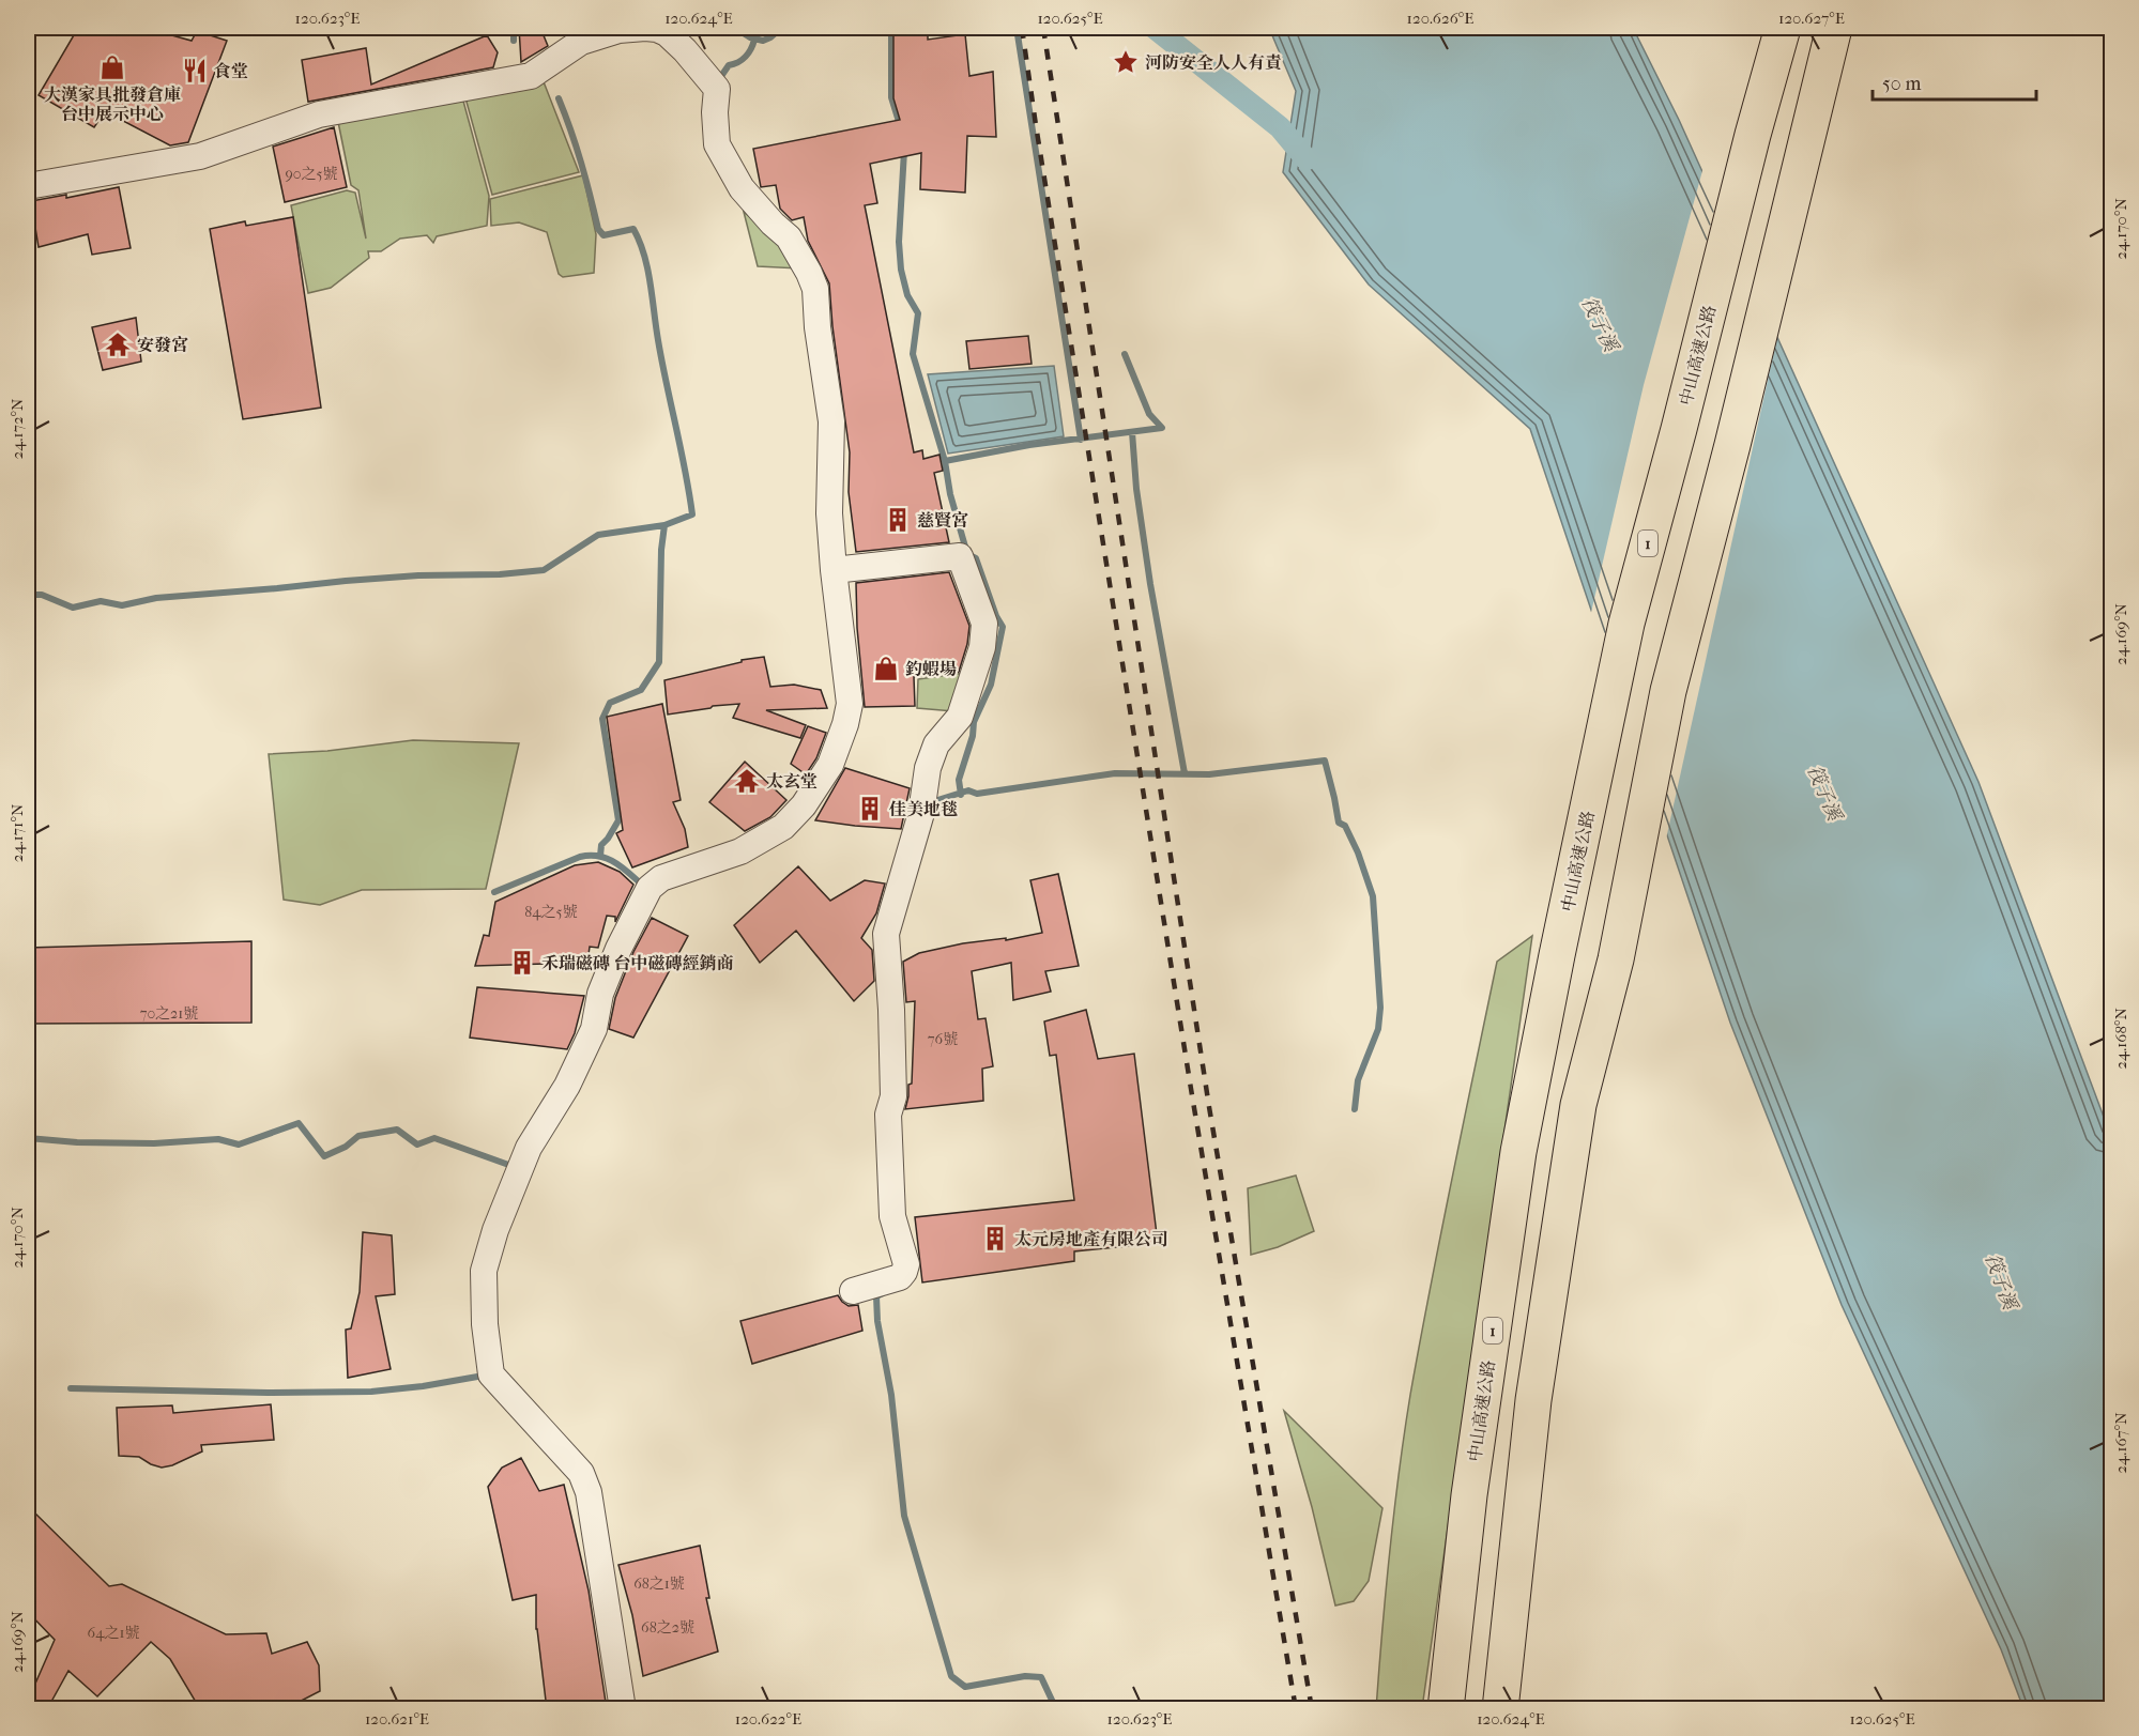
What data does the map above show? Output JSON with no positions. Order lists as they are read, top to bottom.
{
  "streets": {
    "highway": ["中山高速公路", "1"]
  },
  "water": ["筏子溪"],
  "places": {
    "place": ["河防安全人人有責"],
    "shop": ["大漢家具批發倉庫 台中展示中心", "釣蝦場"],
    "restaurant": ["食堂"],
    "temple": ["安發宮", "太玄堂"],
    "building": [
      "慈賢宮",
      "佳美地毯",
      "禾瑞磁磚 台中磁磚經銷商",
      "太元房地產有限公司"
    ]
  },
  "house_numbers": [
    "90之5號",
    "84之5號",
    "70之21號",
    "76號",
    "68之1號",
    "68之2號",
    "64之1號"
  ],
  "scale_bar": "50 m",
  "coordinates": [
    "120.623°E",
    "120.624°E",
    "120.625°E",
    "120.626°E",
    "120.627°E",
    "24.170°N",
    "24.172°N",
    "24.169°N",
    "24.171°N",
    "24.168°N",
    "24.167°N",
    "120.621°E",
    "120.622°E"
  ]
}
